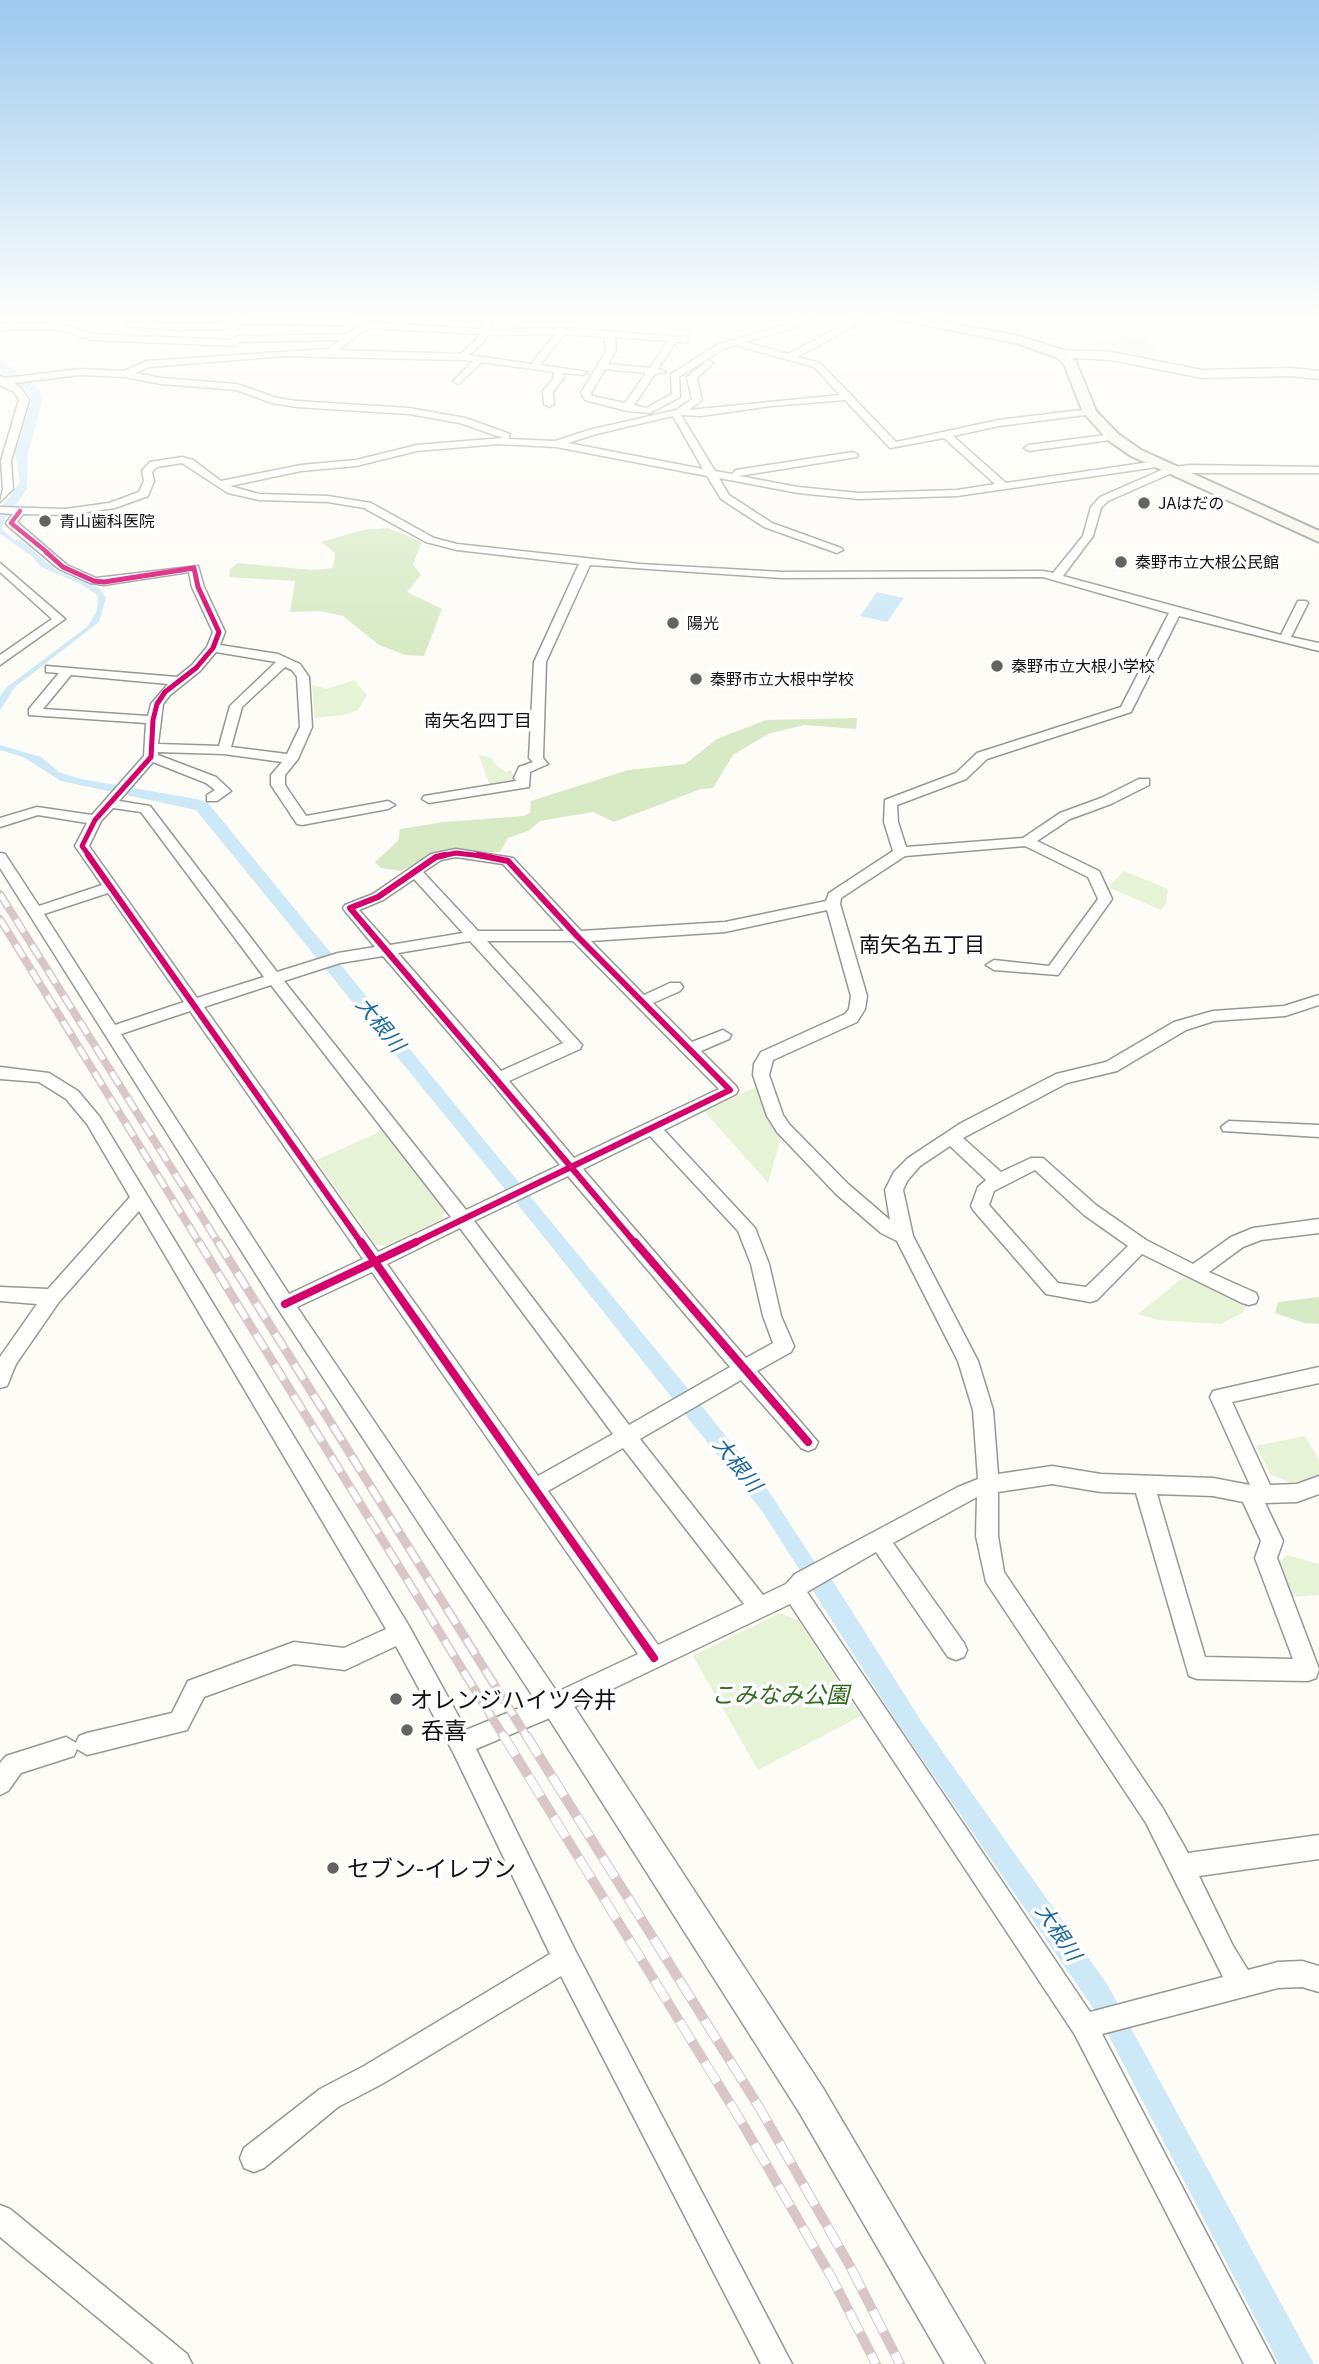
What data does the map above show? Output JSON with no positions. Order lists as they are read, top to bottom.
{
  "districts": ["南矢名四丁目", "南矢名五丁目"],
  "water": ["大根川"],
  "parks": ["こみなみ公園"],
  "places": [
    "JAはだの",
    "青山歯科医院",
    "秦野市立大根公民館",
    "陽光",
    "秦野市立大根小学校",
    "秦野市立大根中学校",
    "オレンジハイツ今井",
    "呑喜",
    "セブン-イレブン"
  ]
}
